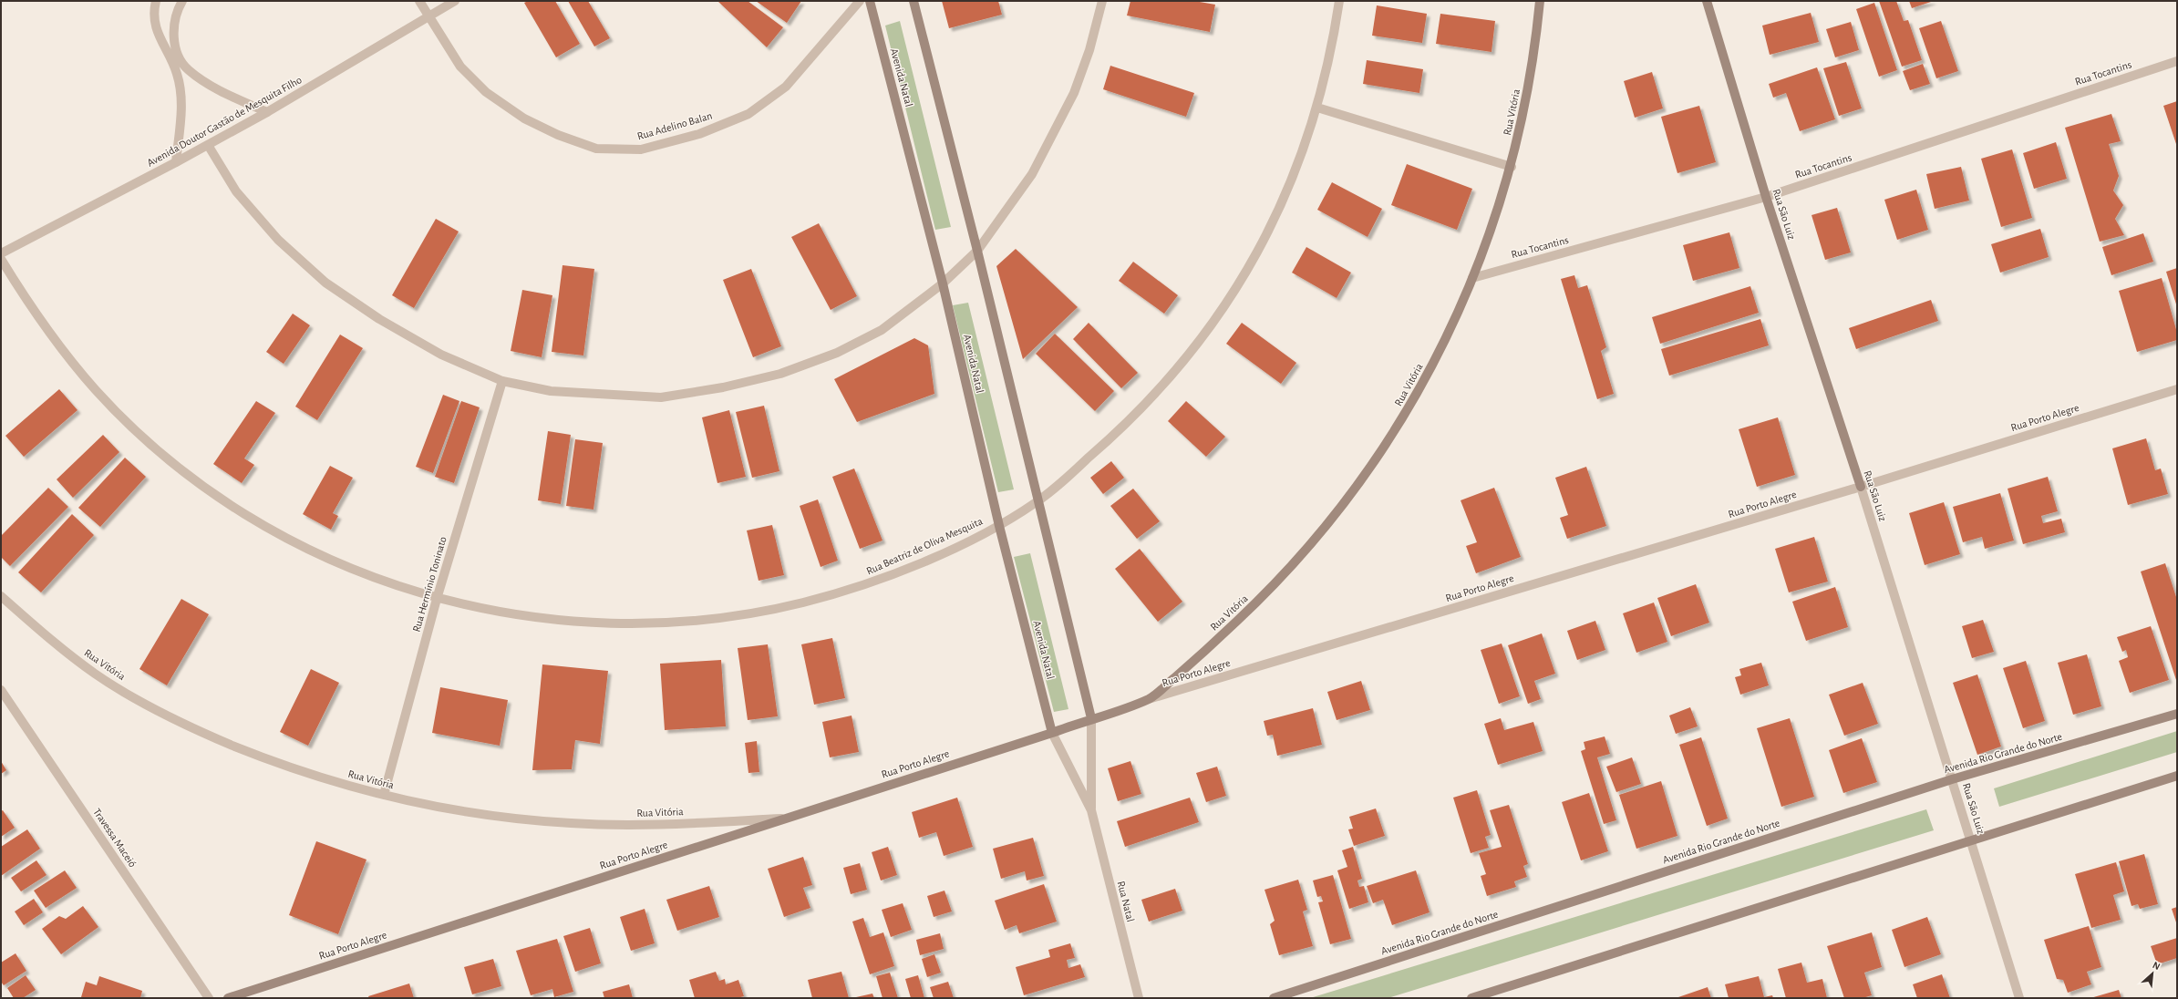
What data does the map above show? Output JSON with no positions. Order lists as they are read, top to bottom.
{
  "streets": {
    "street": [
      "Rua Tocantins",
      "Avenida Natal",
      "Rua Vitória",
      "Avenida Doutor Gastão de Mesquita Filho",
      "Rua Adelino Balan",
      "Rua São Luiz",
      "Rua Porto Alegre",
      "Rua Beatriz de Oliva Mesquita",
      "Rua Hermínio Toninato",
      "Avenida Rio Grande do Norte",
      "Travessa Maceió",
      "Rua Natal"
    ]
  },
  "crossings": [
    ["Rua Tocantins", "Rua Vitória"],
    ["Rua Tocantins", "Rua São Luiz"],
    ["Avenida Natal", "Rua Porto Alegre"],
    ["Avenida Natal", "Rua Beatriz de Oliva Mesquita"],
    ["Avenida Natal", "Rua Natal"],
    ["Rua Vitória", "Rua Porto Alegre"],
    ["Rua Vitória", "Rua Hermínio Toninato"],
    ["Avenida Doutor Gastão de Mesquita Filho", "Rua Adelino Balan"],
    ["Rua São Luiz", "Rua Porto Alegre"],
    ["Rua São Luiz", "Avenida Rio Grande do Norte"],
    ["Rua Porto Alegre", "Rua Natal"],
    ["Rua Beatriz de Oliva Mesquita", "Rua Hermínio Toninato"]
  ],
  "north": "top right"
}
